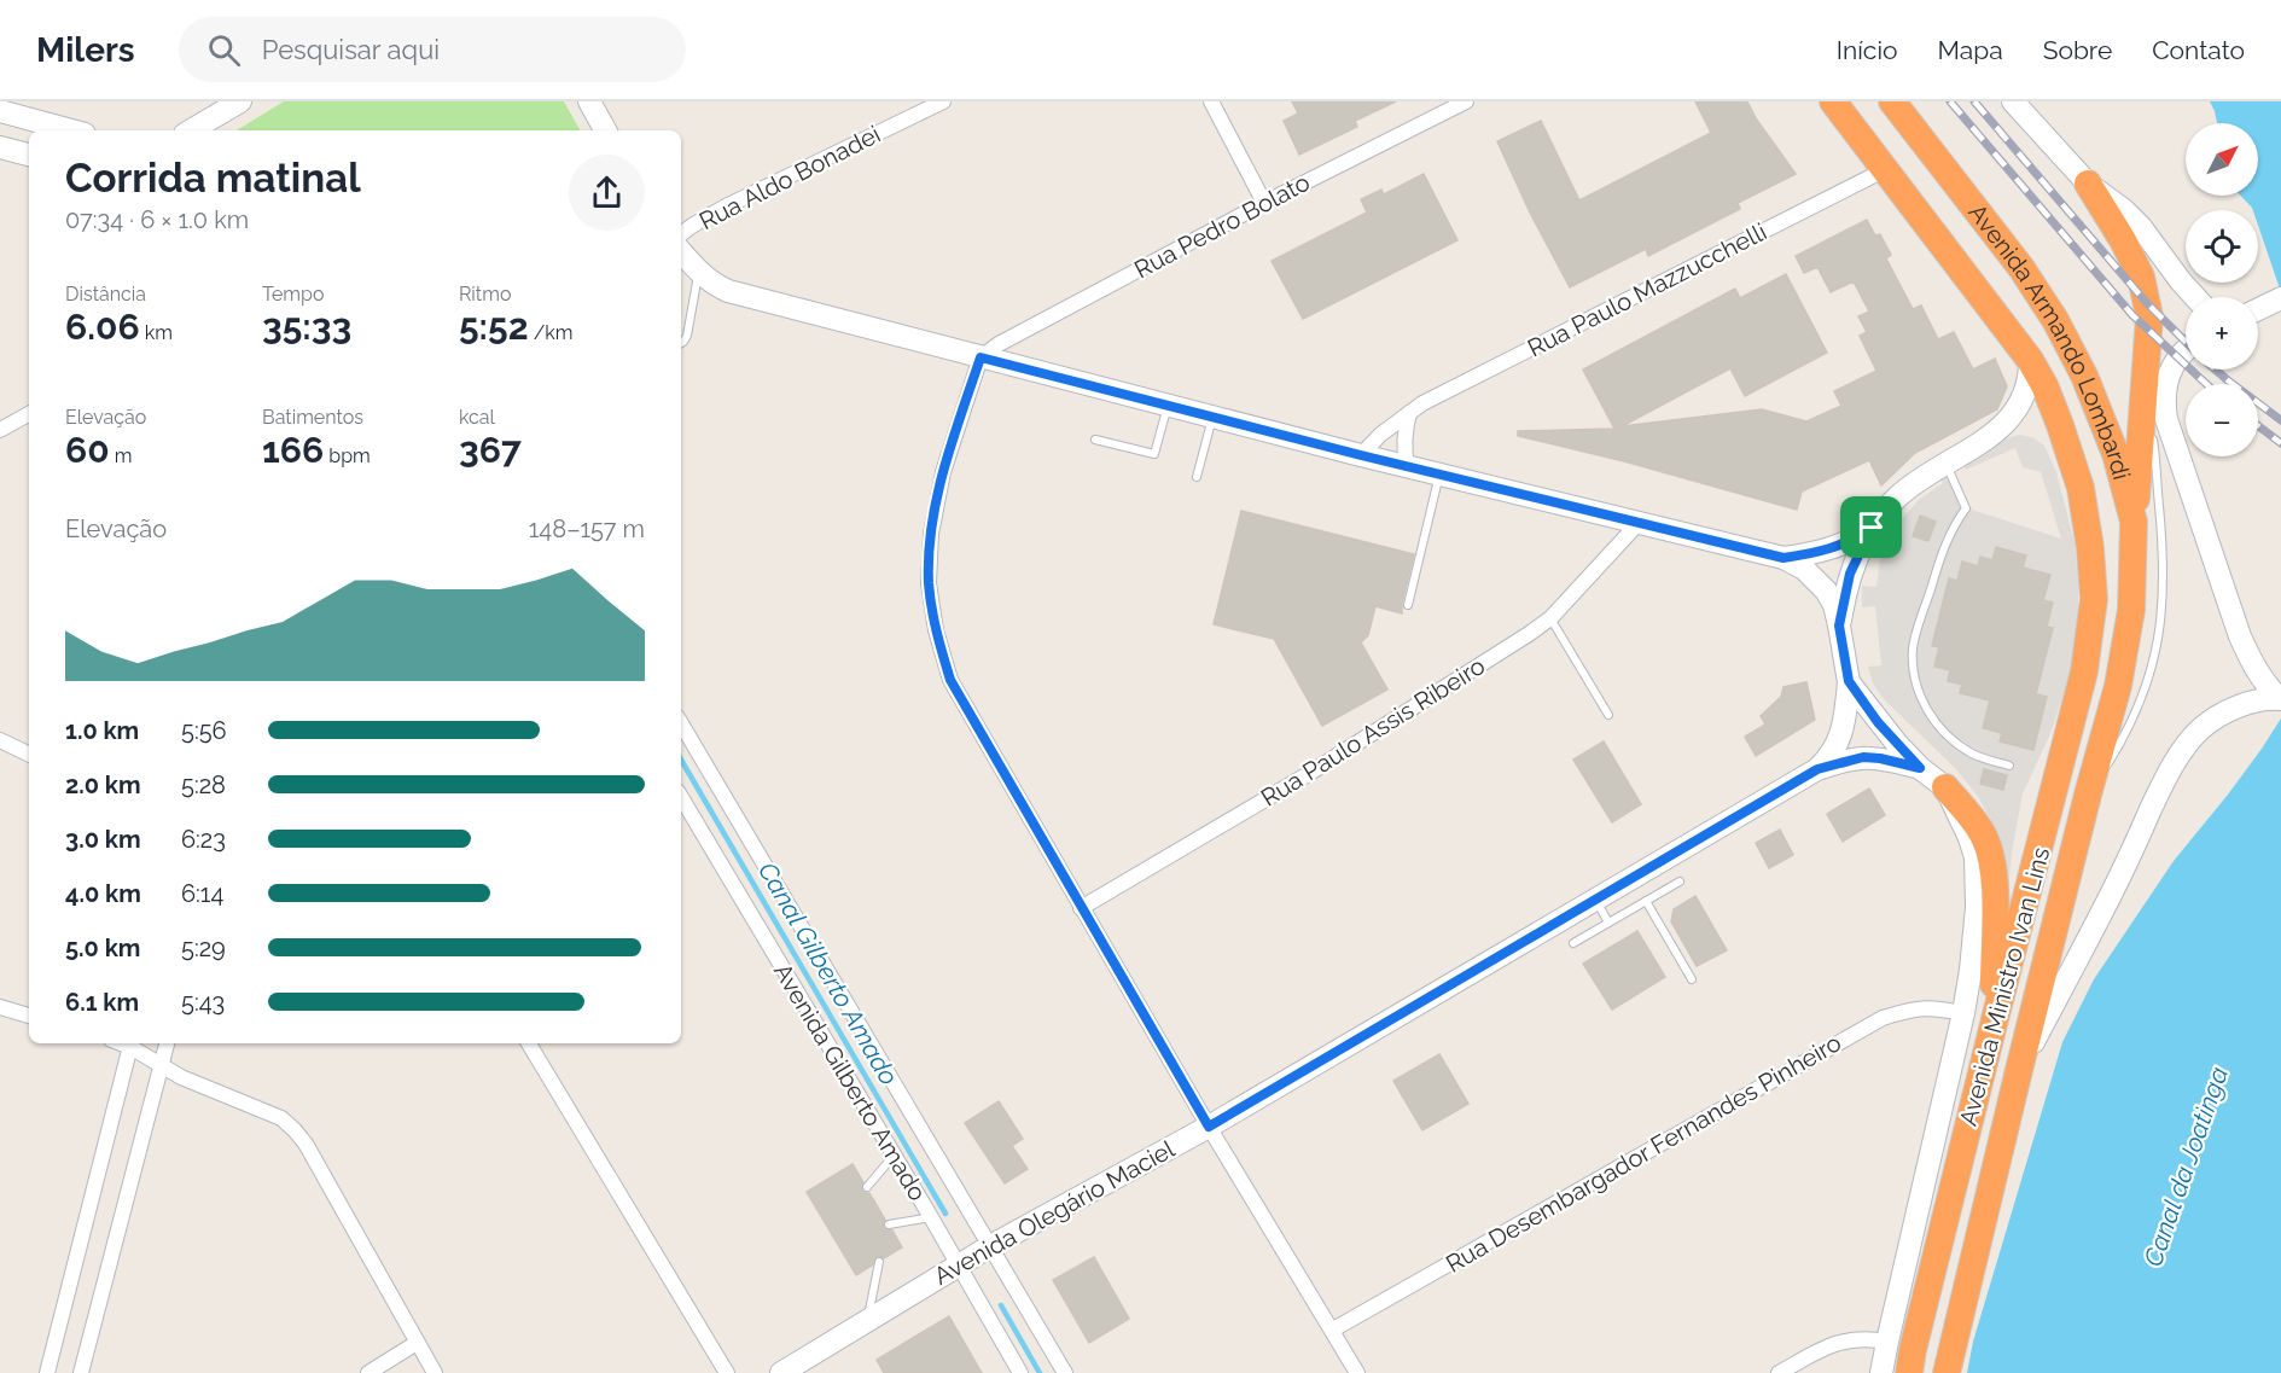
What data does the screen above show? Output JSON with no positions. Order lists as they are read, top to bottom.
{
  "streets": {
    "highway": ["Avenida Armando Lombardi", "Avenida Ministro Ivan Lins"],
    "main road": ["Avenida Olegário Maciel"],
    "street": [
      "Rua Aldo Bonadei",
      "Rua Pedro Bolato",
      "Rua Paulo Mazzucchelli",
      "Rua Paulo Assis Ribeiro",
      "Avenida Gilberto Amado",
      "Rua Desembargador Fernandes Pinheiro"
    ]
  },
  "crossings": [
    ["Rua Paulo Mazzucchelli", "Avenida Armando Lombardi"],
    ["Avenida Armando Lombardi", "Avenida Ministro Ivan Lins"],
    ["Avenida Ministro Ivan Lins", "Rua Desembargador Fernandes Pinheiro"],
    ["Avenida Gilberto Amado", "Avenida Olegário Maciel"]
  ],
  "water": ["Canal Gilberto Amado", "Canal da Joatinga"],
  "north": "top right",
  "page": {
    "header": "Milers",
    "search": "Pesquisar aqui",
    "nav": [
      "Início",
      "Mapa",
      "Sobre",
      "Contato"
    ],
    "map_buttons": ["+", "−"],
    "heading": ["Corrida matinal", "07:34 · 6 × 1.0 km"],
    "stats": [
      ["Distância", "6.06 km"],
      ["Tempo", "35:33"],
      ["Ritmo", "5:52 /km"],
      ["Elevação", "60 m"],
      ["Batimentos", "166 bpm"],
      ["kcal", "367"]
    ],
    "chart": ["Elevação", "148–157 m"],
    "list": [
      {
        "name": "1.0 km",
        "note": "5:56"
      },
      {
        "name": "2.0 km",
        "note": "5:28"
      },
      {
        "name": "3.0 km",
        "note": "6:23"
      },
      {
        "name": "4.0 km",
        "note": "6:14"
      },
      {
        "name": "5.0 km",
        "note": "5:29"
      },
      {
        "name": "6.1 km",
        "note": "5:43"
      }
    ]
  }
}
